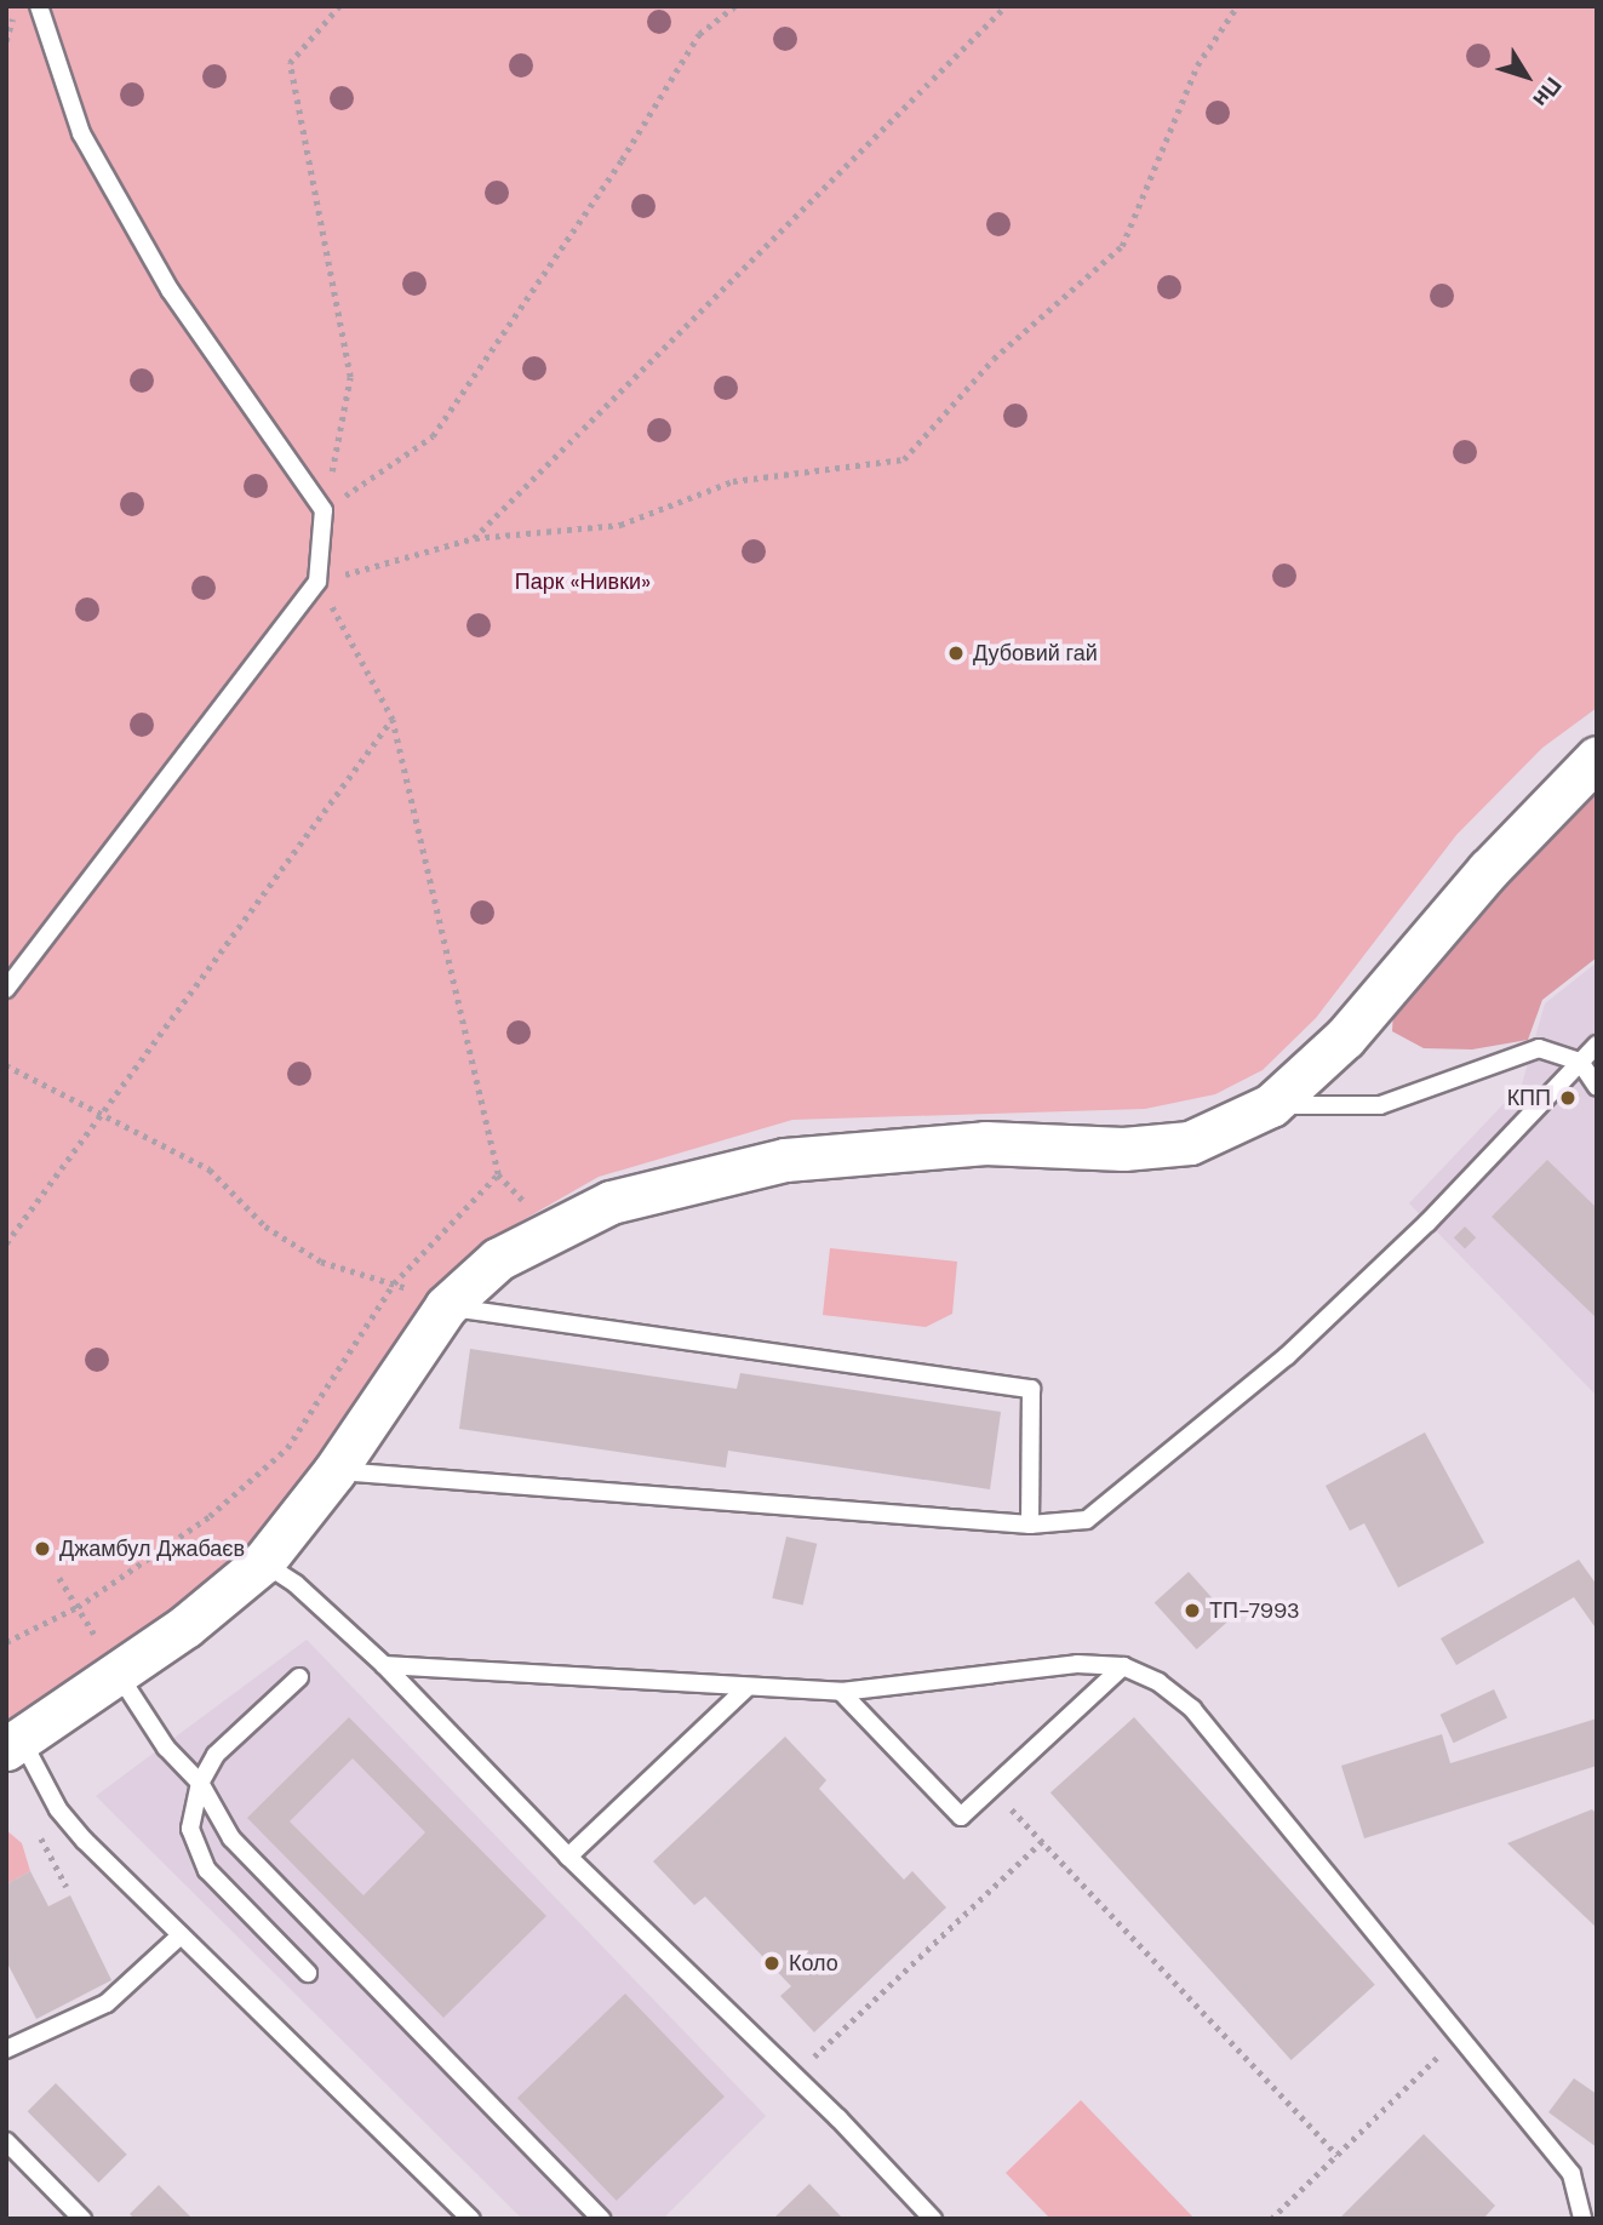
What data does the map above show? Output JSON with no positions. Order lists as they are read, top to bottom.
{
  "parks": ["Парк «Нивки»"],
  "places": [
    "Дубовий гай",
    "КПП",
    "Джамбул Джабаєв",
    "ТП-7993",
    "Коло"
  ],
  "north": "bottom right"
}
